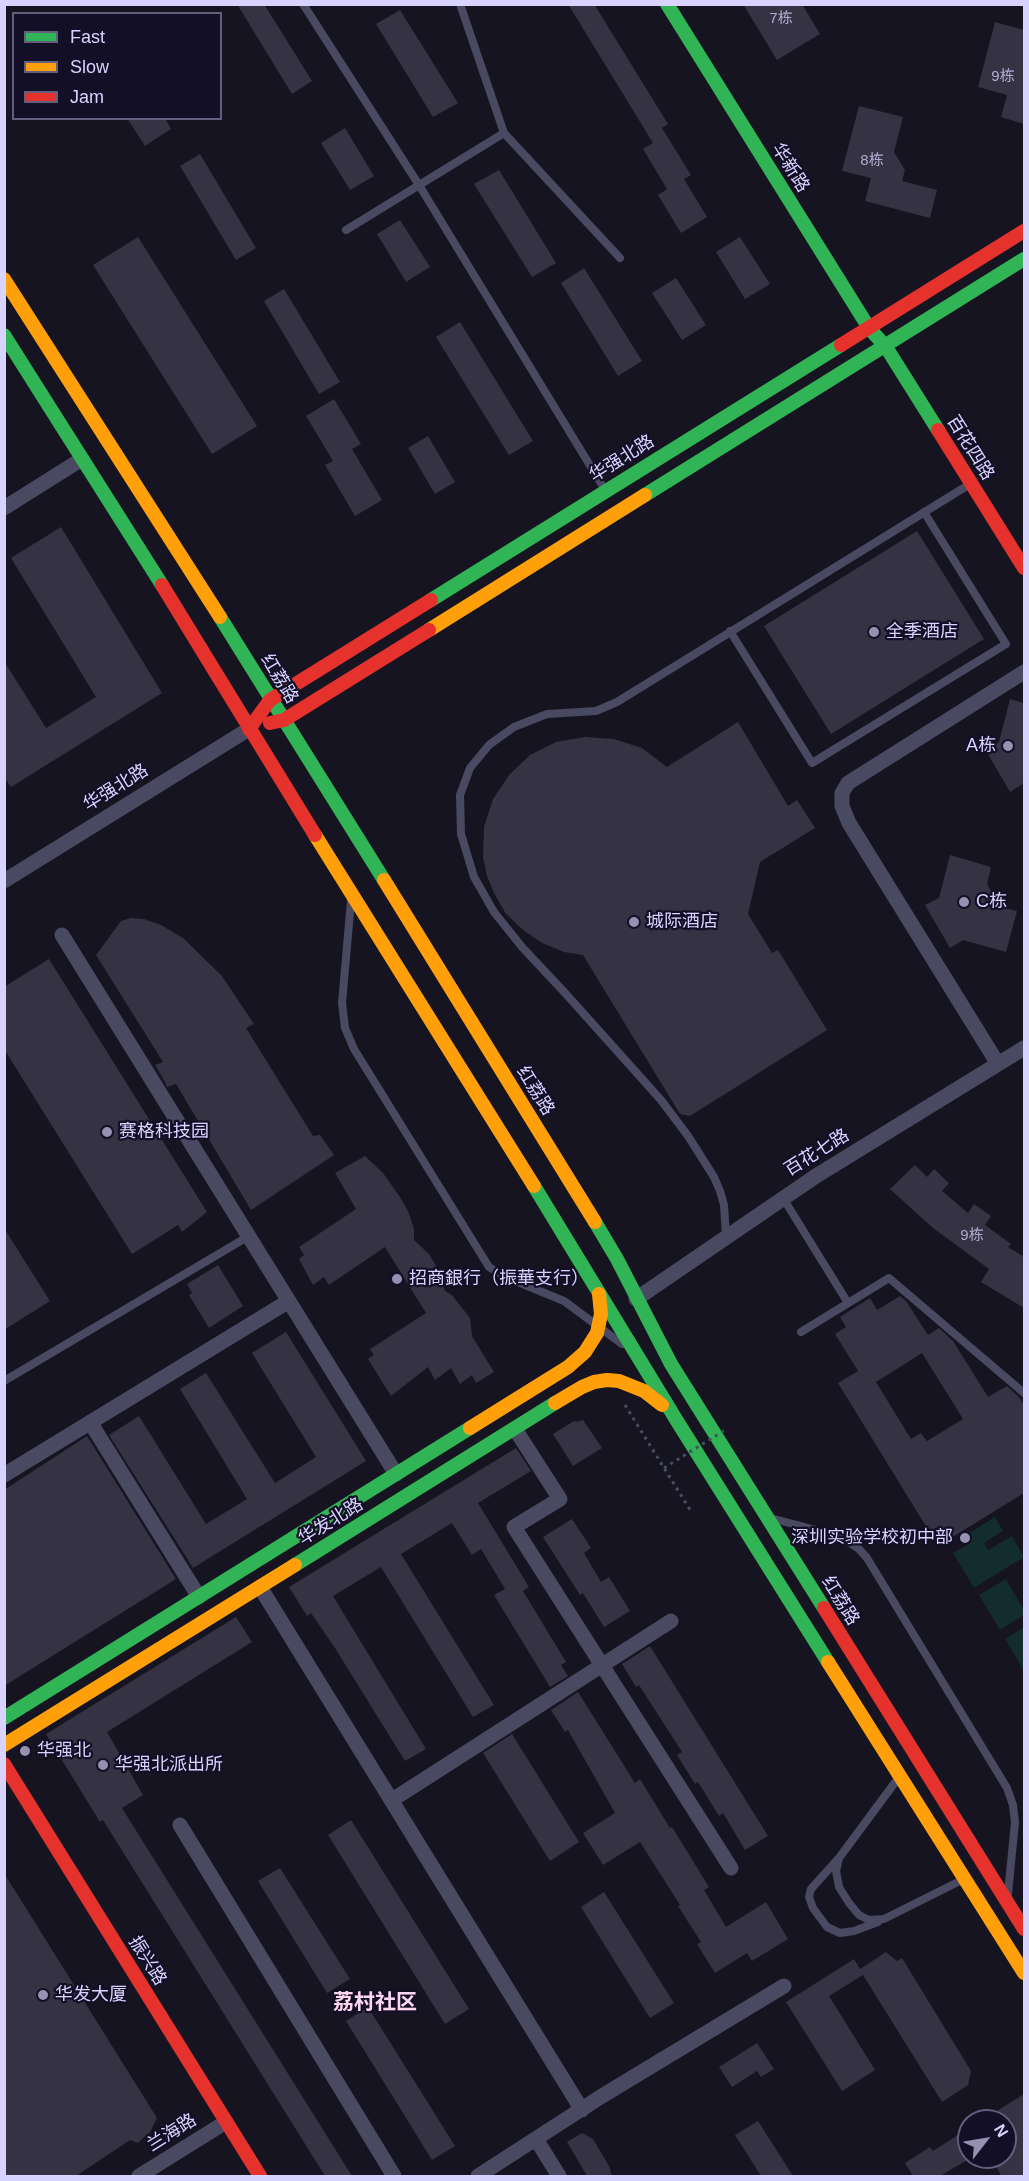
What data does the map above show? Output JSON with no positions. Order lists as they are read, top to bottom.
{
  "streets": {
    "main road": [
      "华新路",
      "百花四路",
      "华强北路",
      "红荔路",
      "华发北路",
      "振兴路"
    ],
    "street": ["百花七路", "兰海路"]
  },
  "crossings": [
    ["华新路", "百花四路"],
    ["华新路", "华强北路"],
    ["百花四路", "华强北路"],
    ["华强北路", "红荔路"],
    ["红荔路", "百花七路"],
    ["振兴路", "兰海路"]
  ],
  "districts": ["荔村社区"],
  "places": [
    "全季酒店",
    "A栋",
    "C栋",
    "城际酒店",
    "赛格科技园",
    "招商銀行（振華支行）",
    "深圳实验学校初中部",
    "华强北",
    "华强北派出所",
    "华发大厦"
  ],
  "house_numbers": [
    "7栋",
    "9栋",
    "8栋",
    "9栋"
  ],
  "legend": ["Fast", "Slow", "Jam"],
  "north": "top right"
}
